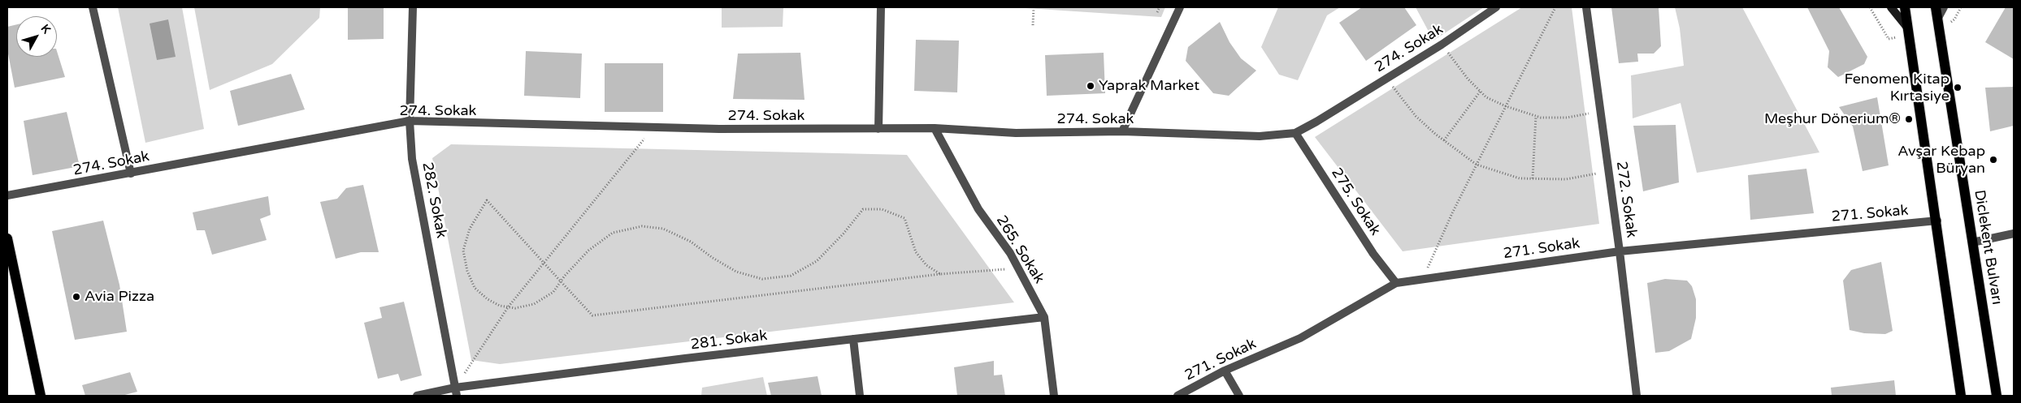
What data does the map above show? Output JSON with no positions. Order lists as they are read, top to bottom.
{
  "streets": {
    "main road": ["Diclekent Bulvarı"],
    "street": [
      "274. Sokak",
      "272. Sokak",
      "282. Sokak",
      "275. Sokak",
      "271. Sokak",
      "265. Sokak",
      "281. Sokak"
    ]
  },
  "crossings": [
    ["274. Sokak", "282. Sokak"],
    ["274. Sokak", "275. Sokak"],
    ["274. Sokak", "265. Sokak"],
    ["272. Sokak", "271. Sokak"],
    ["282. Sokak", "281. Sokak"],
    ["275. Sokak", "271. Sokak"],
    ["265. Sokak", "281. Sokak"]
  ],
  "places": [
    "Yaprak Market",
    "Fenomen Kitap Kırtasiye",
    "Meşhur Dönerium®",
    "Avşar Kebap Büryan",
    "Avia Pizza"
  ],
  "north": "top right"
}
